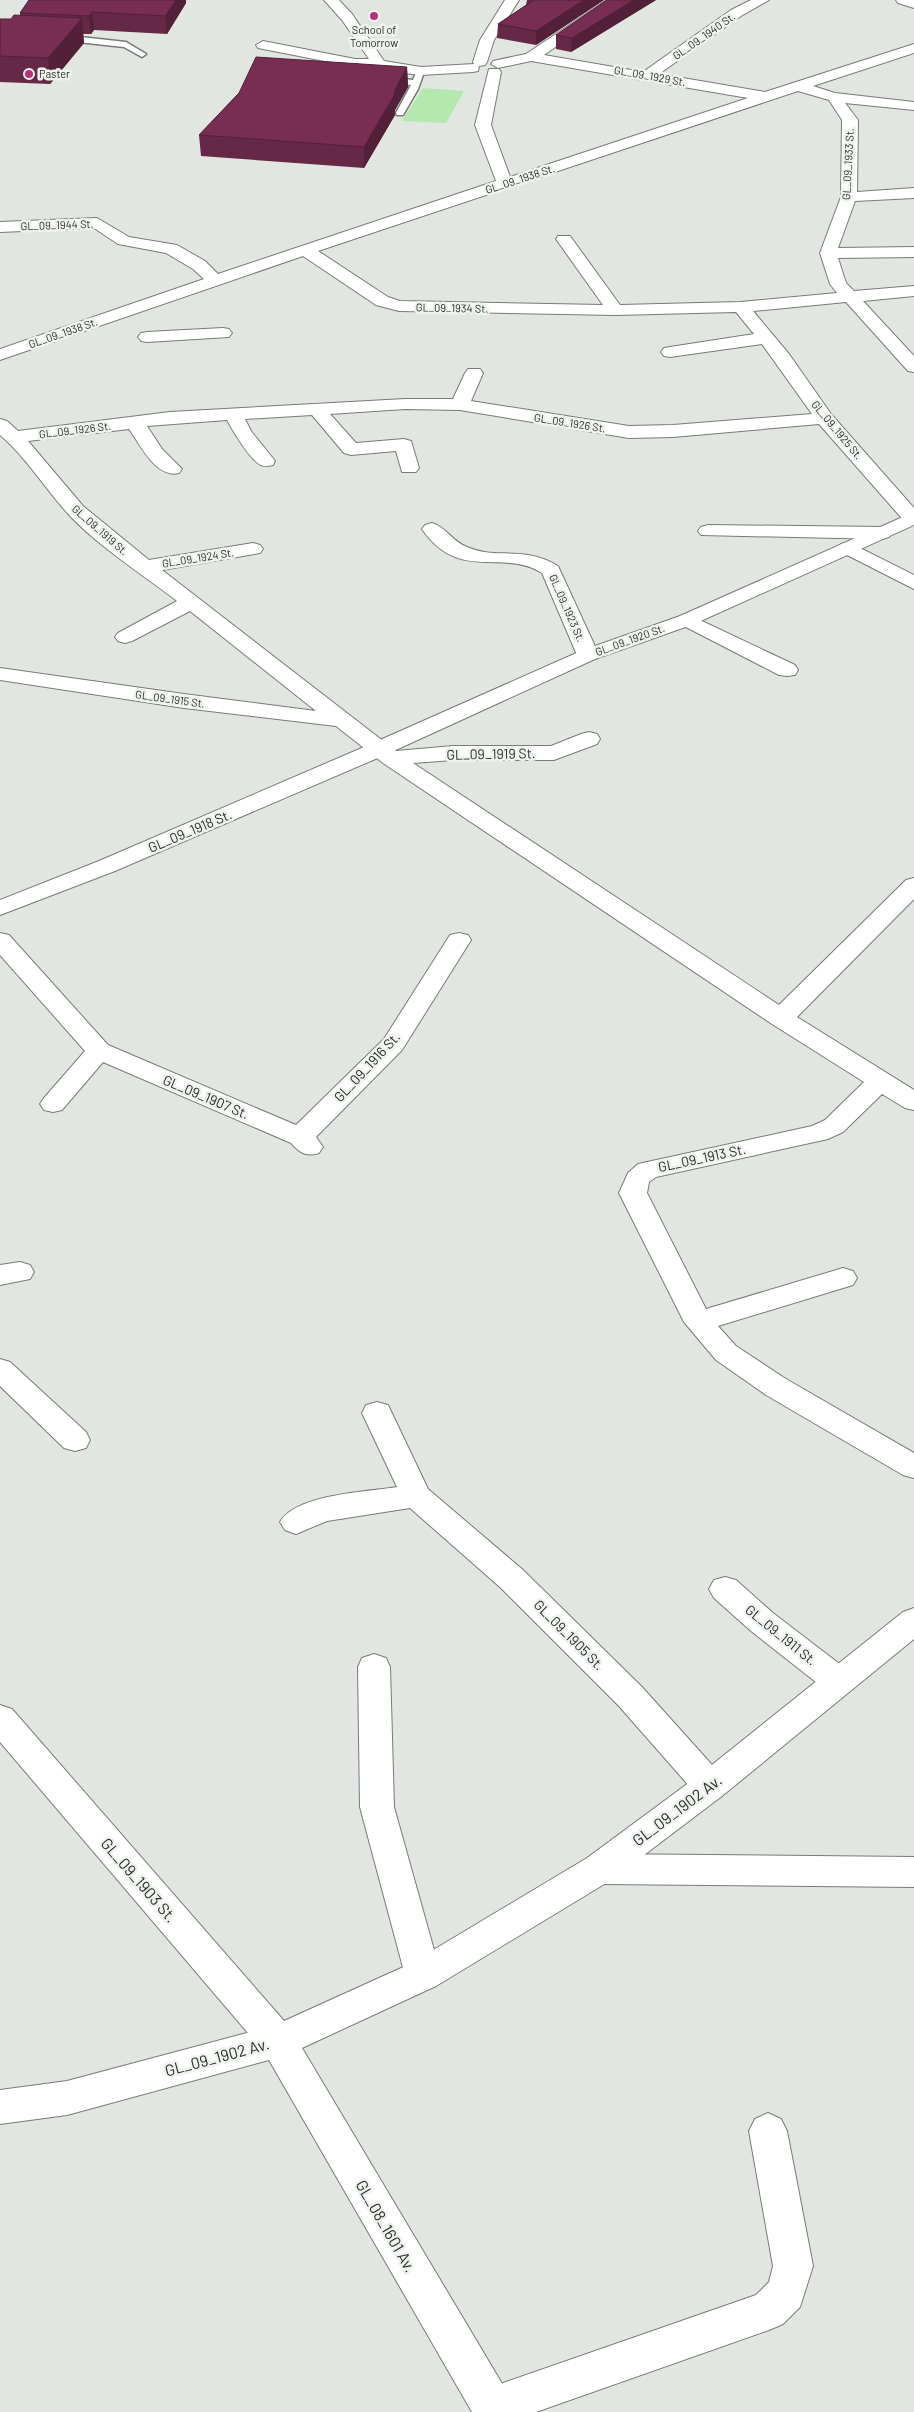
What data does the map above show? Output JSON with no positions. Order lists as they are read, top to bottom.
{
  "streets": {
    "street": [
      "GL_09_1940 St.",
      "GL_09_1929 St.",
      "GL_09_1933 St.",
      "GL_09_1938 St.",
      "GL_09_1944 St.",
      "GL_09_1934 St.",
      "GL_09_1926 St.",
      "GL_09_1925 St.",
      "GL_09_1919 St.",
      "GL_09_1924 St.",
      "GL_09_1923 St.",
      "GL_09_1920 St.",
      "GL_09_1915 St.",
      "GL_09_1918 St.",
      "GL_09_1916 St.",
      "GL_09_1907 St.",
      "GL_09_1913 St.",
      "GL_09_1905 St.",
      "GL_09_1911 St.",
      "GL_09_1902 Av.",
      "GL_09_1903 St.",
      "GL_08_1601 Av."
    ]
  },
  "crossings": [
    ["GL_09_1940 St.", "GL_09_1929 St."],
    ["GL_09_1929 St.", "GL_09_1938 St."],
    ["GL_09_1938 St.", "GL_09_1944 St."],
    ["GL_09_1938 St.", "GL_09_1934 St."],
    ["GL_09_1934 St.", "GL_09_1925 St."],
    ["GL_09_1926 St.", "GL_09_1925 St."],
    ["GL_09_1926 St.", "GL_09_1919 St."],
    ["GL_09_1925 St.", "GL_09_1920 St."],
    ["GL_09_1919 St.", "GL_09_1924 St."],
    ["GL_09_1919 St.", "GL_09_1920 St."],
    ["GL_09_1919 St.", "GL_09_1915 St."],
    ["GL_09_1919 St.", "GL_09_1918 St."],
    ["GL_09_1923 St.", "GL_09_1920 St."],
    ["GL_09_1920 St.", "GL_09_1918 St."],
    ["GL_09_1916 St.", "GL_09_1907 St."],
    ["GL_09_1905 St.", "GL_09_1902 Av."],
    ["GL_09_1911 St.", "GL_09_1902 Av."],
    ["GL_09_1902 Av.", "GL_09_1903 St."],
    ["GL_09_1902 Av.", "GL_08_1601 Av."],
    ["GL_09_1903 St.", "GL_08_1601 Av."]
  ],
  "places": ["School of Tomorrow", "Paster"]
}
